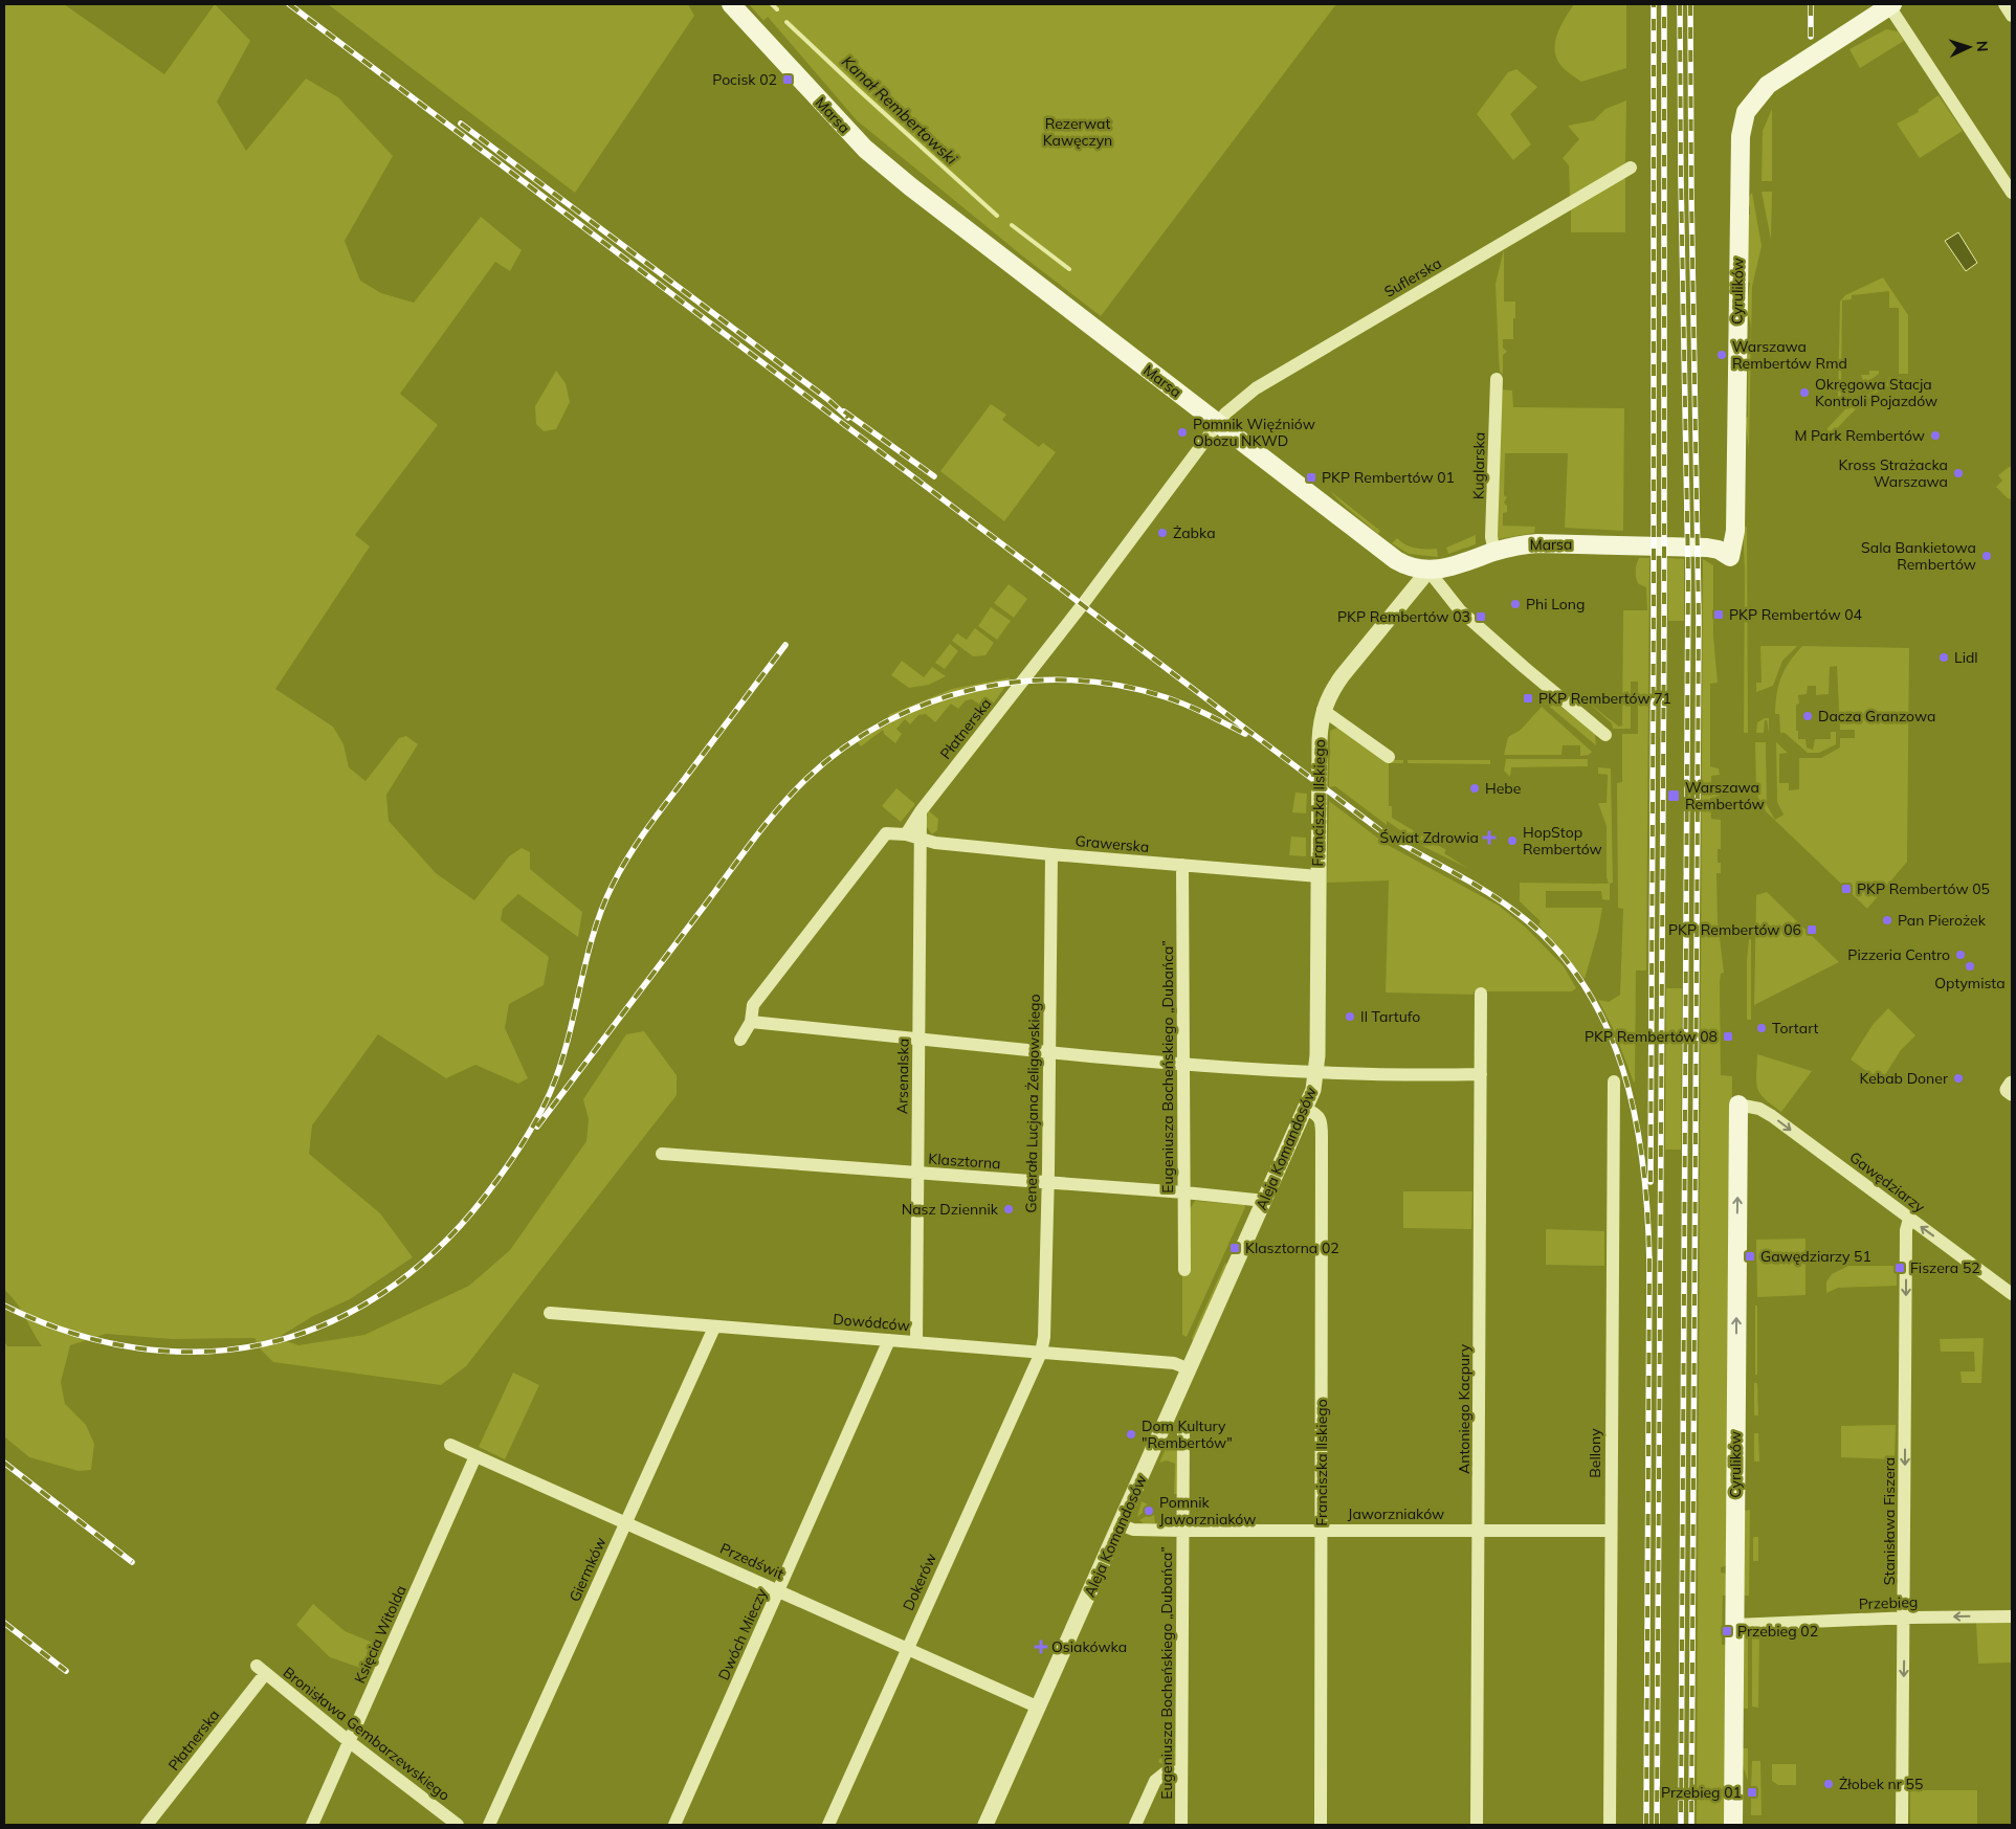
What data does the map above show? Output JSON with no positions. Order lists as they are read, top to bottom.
{
  "streets": {
    "main road": ["Marsa", "Cyrulików"],
    "street": [
      "Suflerska",
      "Kuglarska",
      "Płatnerska",
      "Franciszka Ilskiego",
      "Grawerska",
      "Eugeniusza Bocheńskiego „Dubańca”",
      "Arsenalska",
      "Generała Lucjana Żeligowskiego",
      "Aleja Komandosów",
      "Klasztorna",
      "Gawędziarzy",
      "Dowódców",
      "Antoniego Kacpury",
      "Bellony",
      "Jaworzniaków",
      "Stanisława Fiszera",
      "Przedświt",
      "Giermków",
      "Dokerów",
      "Przebieg",
      "Księcia Witolda",
      "Dwóch Mieczy",
      "Bronisława Gembarzewskiego"
    ]
  },
  "crossings": [
    ["Marsa", "Suflerska"],
    ["Marsa", "Cyrulików"],
    ["Marsa", "Kuglarska"],
    ["Marsa", "Płatnerska"],
    ["Marsa", "Franciszka Ilskiego"],
    ["Suflerska", "Płatnerska"],
    ["Cyrulików", "Gawędziarzy"],
    ["Cyrulików", "Przebieg"],
    ["Płatnerska", "Grawerska"],
    ["Płatnerska", "Arsenalska"],
    ["Płatnerska", "Bronisława Gembarzewskiego"],
    ["Franciszka Ilskiego", "Grawerska"],
    ["Franciszka Ilskiego", "Aleja Komandosów"],
    ["Franciszka Ilskiego", "Jaworzniaków"],
    ["Grawerska", "Eugeniusza Bocheńskiego „Dubańca”"],
    ["Grawerska", "Arsenalska"],
    ["Grawerska", "Generała Lucjana Żeligowskiego"],
    ["Eugeniusza Bocheńskiego „Dubańca”", "Klasztorna"],
    ["Eugeniusza Bocheńskiego „Dubańca”", "Jaworzniaków"],
    ["Arsenalska", "Klasztorna"],
    ["Arsenalska", "Dowódców"],
    ["Generała Lucjana Żeligowskiego", "Klasztorna"],
    ["Generała Lucjana Żeligowskiego", "Dowódców"],
    ["Generała Lucjana Żeligowskiego", "Dokerów"],
    ["Aleja Komandosów", "Klasztorna"],
    ["Aleja Komandosów", "Dowódców"],
    ["Aleja Komandosów", "Jaworzniaków"],
    ["Aleja Komandosów", "Przedświt"],
    ["Gawędziarzy", "Stanisława Fiszera"],
    ["Dowódców", "Giermków"],
    ["Dowódców", "Dokerów"],
    ["Dowódców", "Dwóch Mieczy"],
    ["Antoniego Kacpury", "Jaworzniaków"],
    ["Bellony", "Jaworzniaków"],
    ["Stanisława Fiszera", "Przebieg"],
    ["Przedświt", "Giermków"],
    ["Przedświt", "Dokerów"],
    ["Przedświt", "Księcia Witolda"],
    ["Przedświt", "Dwóch Mieczy"],
    ["Księcia Witolda", "Bronisława Gembarzewskiego"]
  ],
  "one_way": ["Cyrulików", "Stanisława Fiszera", "Przebieg"],
  "water": ["Kanał Rembertowski"],
  "parks": ["Rezerwat Kawęczyn"],
  "places": {
    "transit": [
      "Pocisk 02",
      "PKP Rembertów 01",
      "PKP Rembertów 04",
      "PKP Rembertów 03",
      "PKP Rembertów 71",
      "Warszawa Rembertów",
      "PKP Rembertów 05",
      "PKP Rembertów 06",
      "PKP Rembertów 08",
      "Klasztorna 02",
      "Gawędziarzy 51",
      "Fiszera 52",
      "Przebieg 02",
      "Przebieg 01"
    ],
    "other": [
      "Warszawa Rembertów Rmd",
      "Okręgowa Stacja Kontroli Pojazdów",
      "Pomnik Więźniów Obozu NKWD",
      "M Park Rembertów",
      "Kross Strażacka Warszawa",
      "Żabka",
      "Sala Bankietowa Rembertów",
      "Phi Long",
      "Lidl",
      "Dacza Granzowa",
      "Hebe",
      "HopStop Rembertów",
      "Pan Pierożek",
      "Pizzeria Centro",
      "Optymista",
      "Il Tartufo",
      "Tortart",
      "Kebab Doner",
      "Nasz Dziennik",
      "Dom Kultury \"Rembertów\"",
      "Pomnik Jaworzniaków",
      "Żłobek nr 55"
    ],
    "health": ["Świat Zdrowia", "Osiakówka"]
  },
  "north": "right"
}
